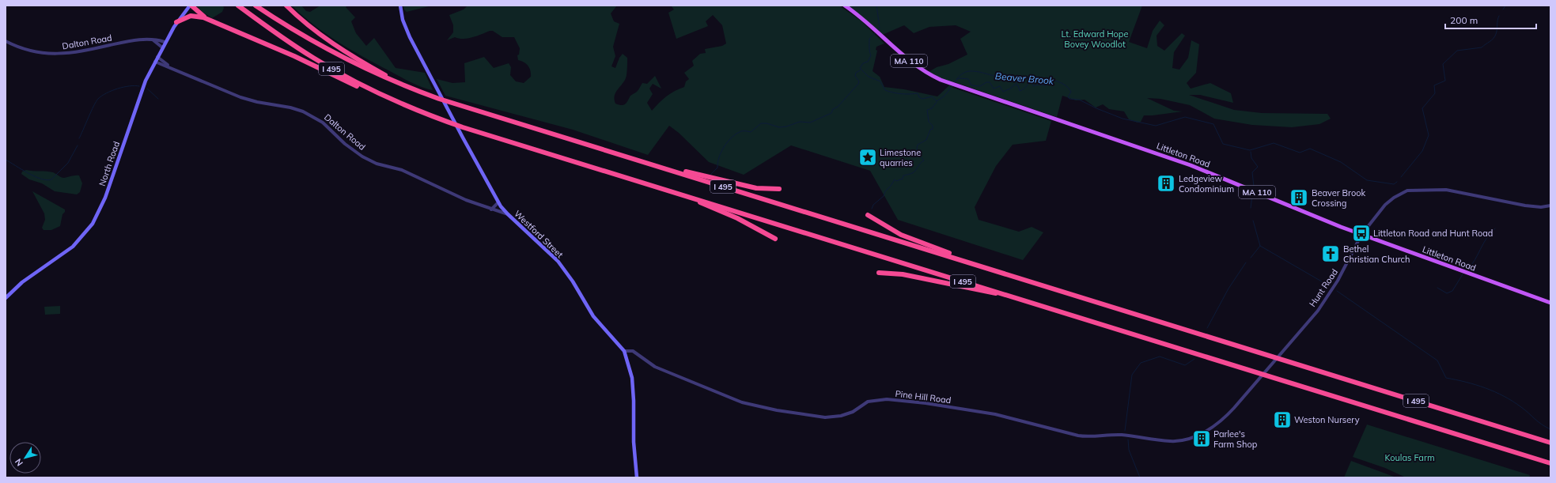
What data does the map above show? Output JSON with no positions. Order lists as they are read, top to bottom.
{
  "streets": {
    "highway": ["I 495"],
    "main road": [
      "MA 110",
      "Littleton Road",
      "North Road",
      "Westford Street"
    ],
    "street": ["Dalton Road", "Hunt Road", "Pine Hill Road"]
  },
  "crossings": [
    ["Dalton Road", "North Road"],
    ["Dalton Road", "Westford Street"],
    ["Littleton Road", "Hunt Road"],
    ["Westford Street", "Pine Hill Road"],
    ["Hunt Road", "Pine Hill Road"]
  ],
  "water": ["Beaver Brook"],
  "parks": ["Lt. Edward Hope Bovey Woodlot", "Koulas Farm"],
  "places": {
    "place": ["Limestone quarries"],
    "building": [
      "Ledgeview Condominium",
      "Beaver Brook Crossing",
      "Weston Nursery",
      "Parlee's Farm Shop"
    ],
    "bus stop": ["Littleton Road and Hunt Road"],
    "church": ["Bethel Christian Church"]
  },
  "scale_bar": "200 m",
  "north": "bottom left"
}
